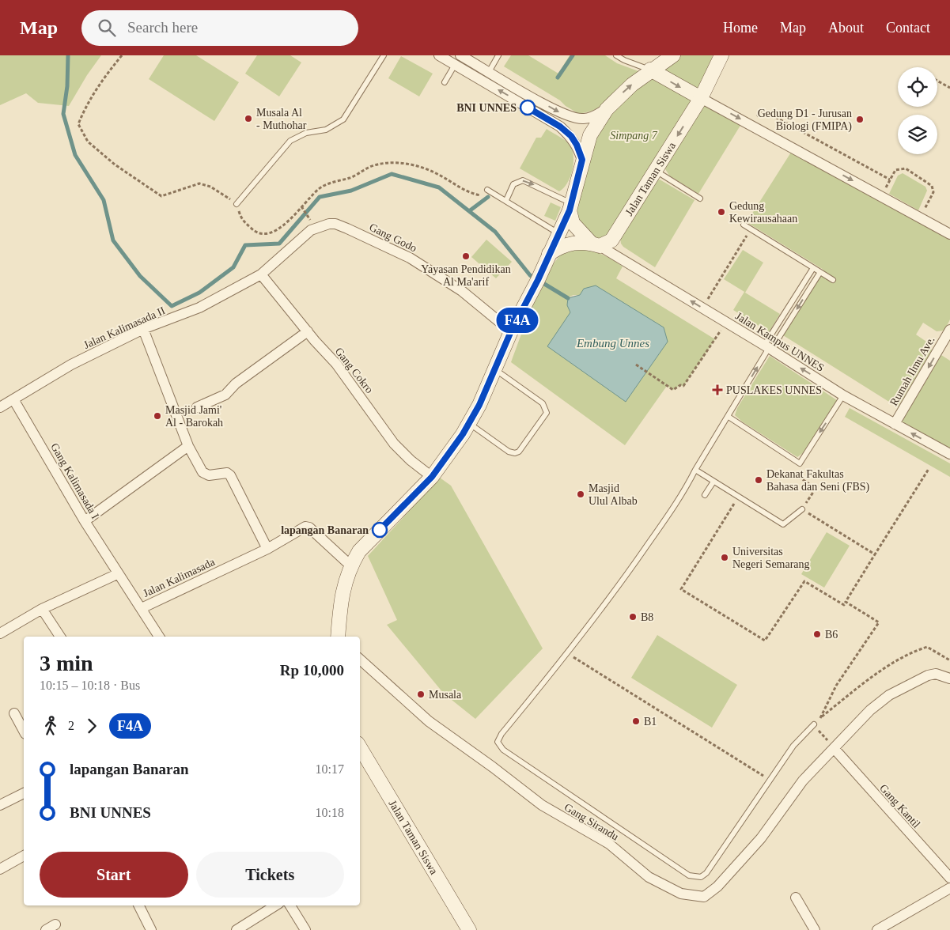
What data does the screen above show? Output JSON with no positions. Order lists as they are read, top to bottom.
{
  "streets": {
    "main road": ["Jalan Taman Siswa"],
    "street": [
      "Gang Godo",
      "Jalan Kalimasada II",
      "Jalan Kampus UNNES",
      "Gang Cokro",
      "Rumah Ilmu Ave.",
      "Gang Kalimasada I",
      "Jalan Kalimasada",
      "Gang Kantil",
      "Gang Sirandu"
    ]
  },
  "crossings": [
    ["Jalan Taman Siswa", "Jalan Kampus UNNES"],
    ["Gang Godo", "Jalan Kalimasada II"],
    ["Gang Godo", "Gang Cokro"],
    ["Jalan Kalimasada II", "Gang Cokro"],
    ["Jalan Kalimasada II", "Gang Kalimasada I"],
    ["Jalan Kampus UNNES", "Rumah Ilmu Ave."],
    ["Gang Kalimasada I", "Jalan Kalimasada"],
    ["Gang Kantil", "Gang Sirandu"]
  ],
  "one_way": ["Jalan Kampus UNNES", "Rumah Ilmu Ave."],
  "water": ["Embung Unnes"],
  "parks": ["Simpang 7"],
  "places": {
    "other": [
      "BNI UNNES",
      "Musala Al - Muthohar",
      "Gedung D1 - Jurusan Biologi (FMIPA)",
      "Gedung Kewirausahaan",
      "Yayasan Pendidikan Al Ma'arif",
      "Masjid Jami' Al - Barokah",
      "Dekanat Fakultas Bahasa dan Seni (FBS)",
      "Masjid Ulul Albab",
      "lapangan Banaran",
      "Universitas Negeri Semarang",
      "B8",
      "B6",
      "Musala",
      "B1"
    ],
    "health": ["PUSLAKES UNNES"]
  },
  "lines": ["bus line F4A"],
  "page": {
    "header": "Map",
    "search": "Search here",
    "nav": [
      "Home",
      "Map",
      "About",
      "Contact"
    ],
    "on_map": "F4A",
    "heading": ["3 min", "10:15 – 10:18 · Bus", "Rp 10,000"],
    "legs": ["2", "F4A"],
    "list": [
      {
        "name": "lapangan Banaran",
        "value": "10:17"
      },
      {
        "name": "BNI UNNES",
        "value": "10:18"
      }
    ],
    "buttons": ["Start", "Tickets"]
  }
}
